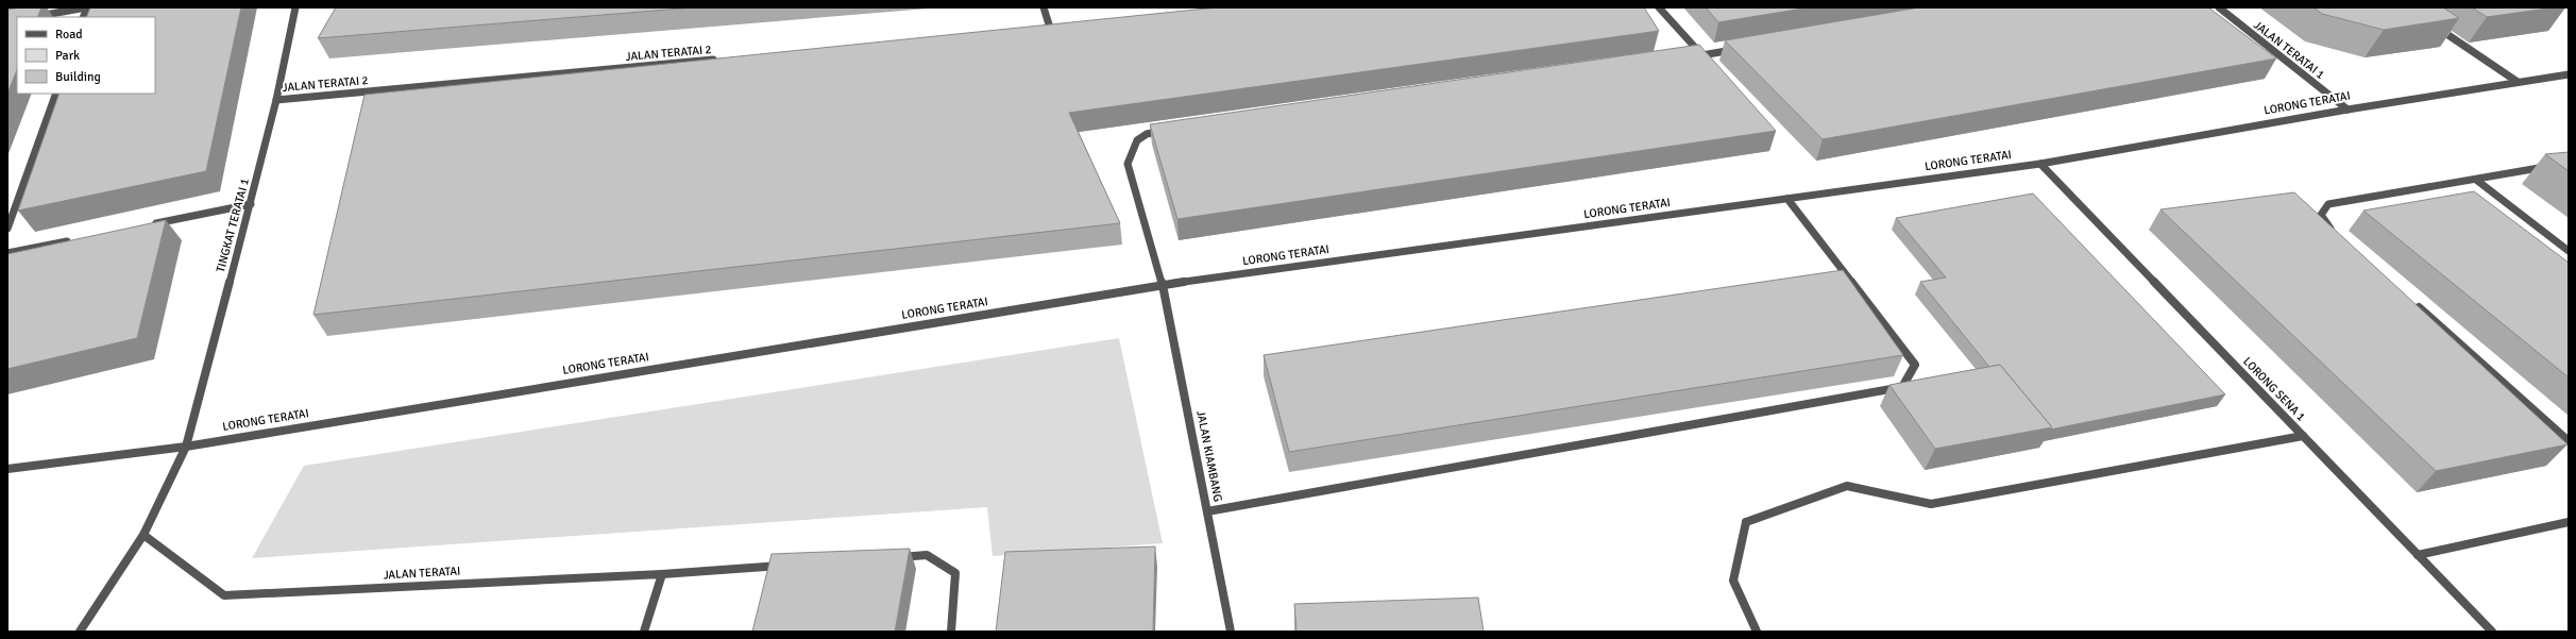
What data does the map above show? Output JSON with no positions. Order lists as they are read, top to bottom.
{
  "streets": {
    "street": [
      "JALAN TERATAI 1",
      "JALAN TERATAI 2",
      "LORONG TERATAI",
      "TINGKAT TERATAI 1",
      "LORONG SENA 1",
      "JALAN KIAMBANG",
      "JALAN TERATAI"
    ]
  },
  "crossings": [
    ["JALAN TERATAI 1", "LORONG TERATAI"],
    ["JALAN TERATAI 2", "TINGKAT TERATAI 1"],
    ["LORONG TERATAI", "TINGKAT TERATAI 1"],
    ["LORONG TERATAI", "LORONG SENA 1"],
    ["LORONG TERATAI", "JALAN KIAMBANG"]
  ],
  "legend": ["Road", "Park", "Building"]
}
